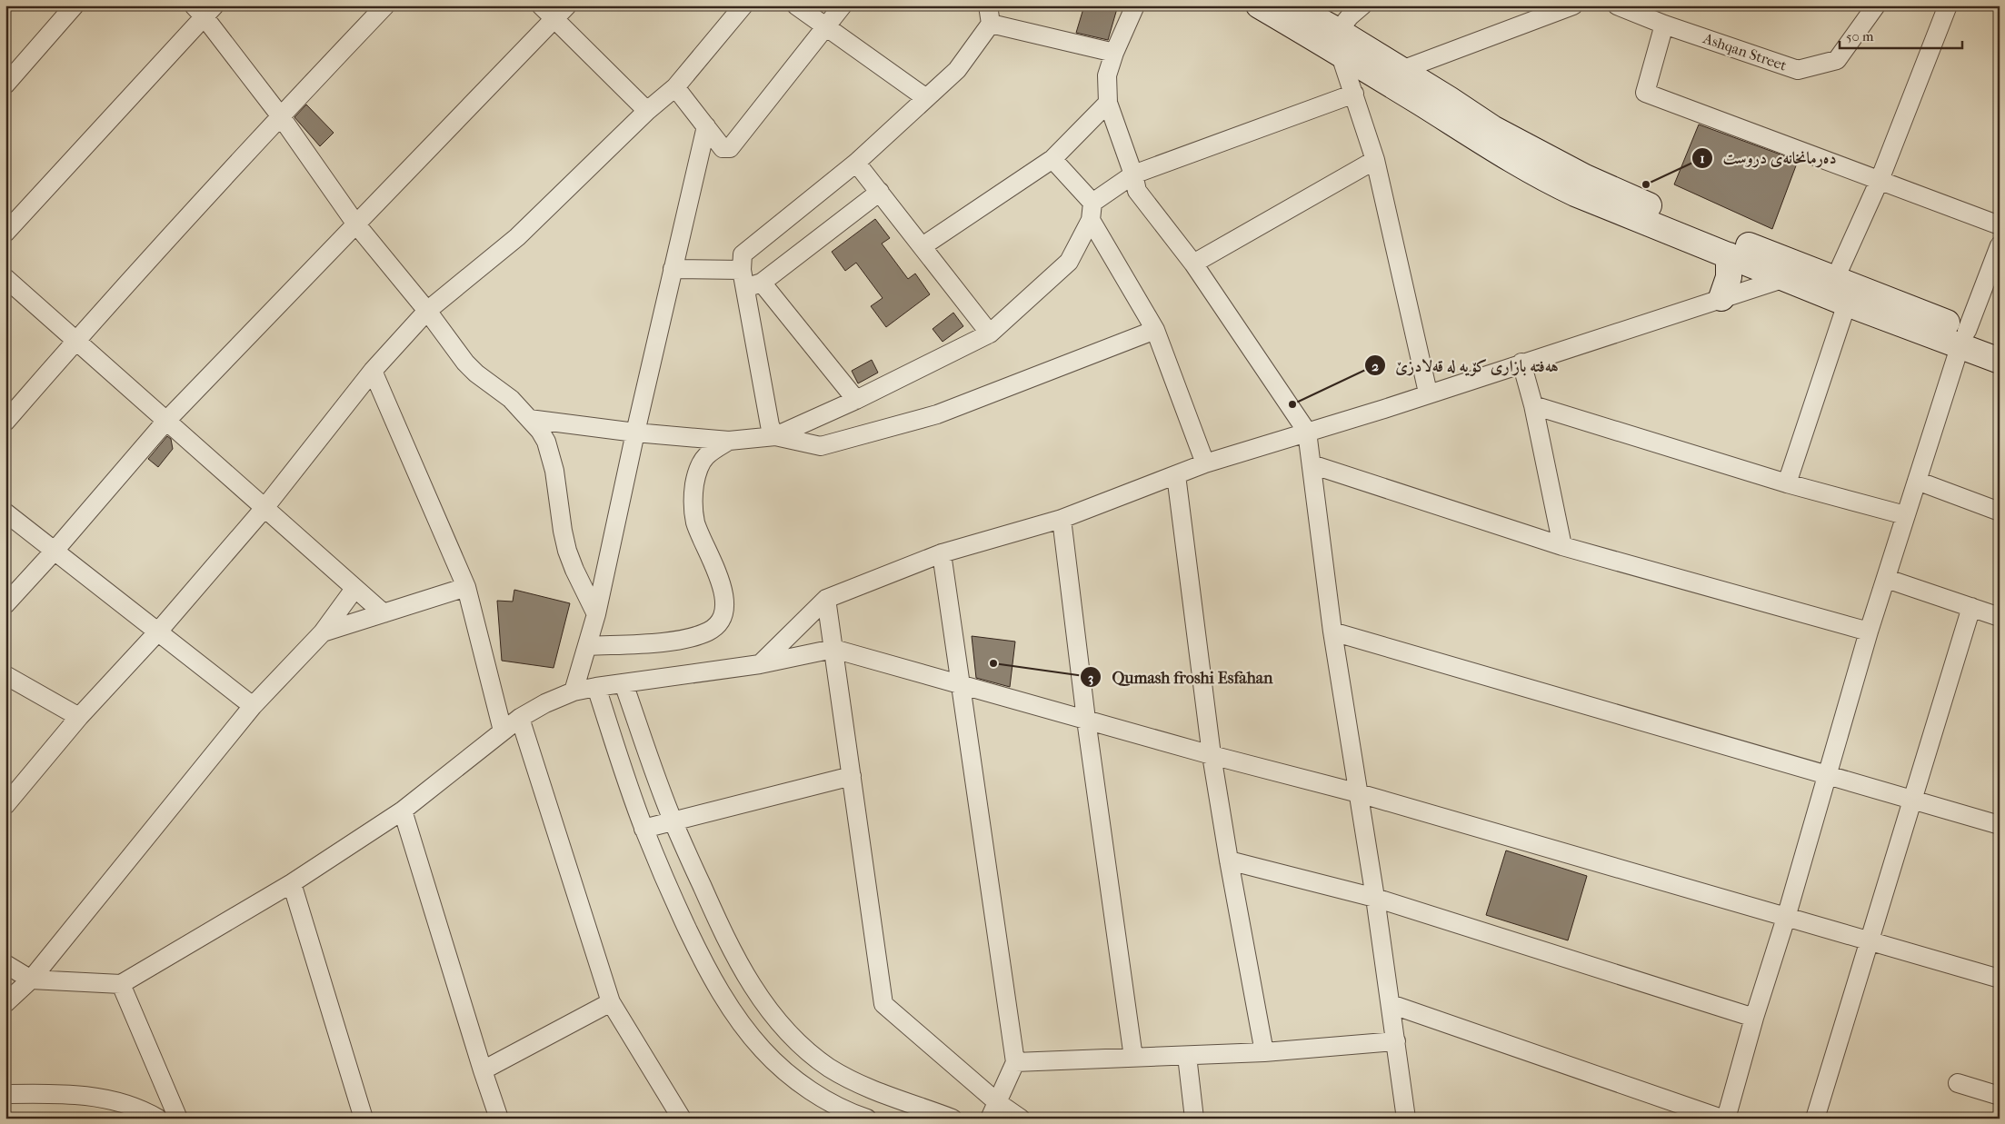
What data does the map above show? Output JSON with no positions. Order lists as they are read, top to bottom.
{
  "streets": {
    "street": ["Ashqan Street"]
  },
  "places": ["دەرمانخانەی دروست", "هەفتە بازاری کۆیە لە قەلادزێ", "Qumash froshi Esfahan"],
  "scale_bar": "50 m"
}
